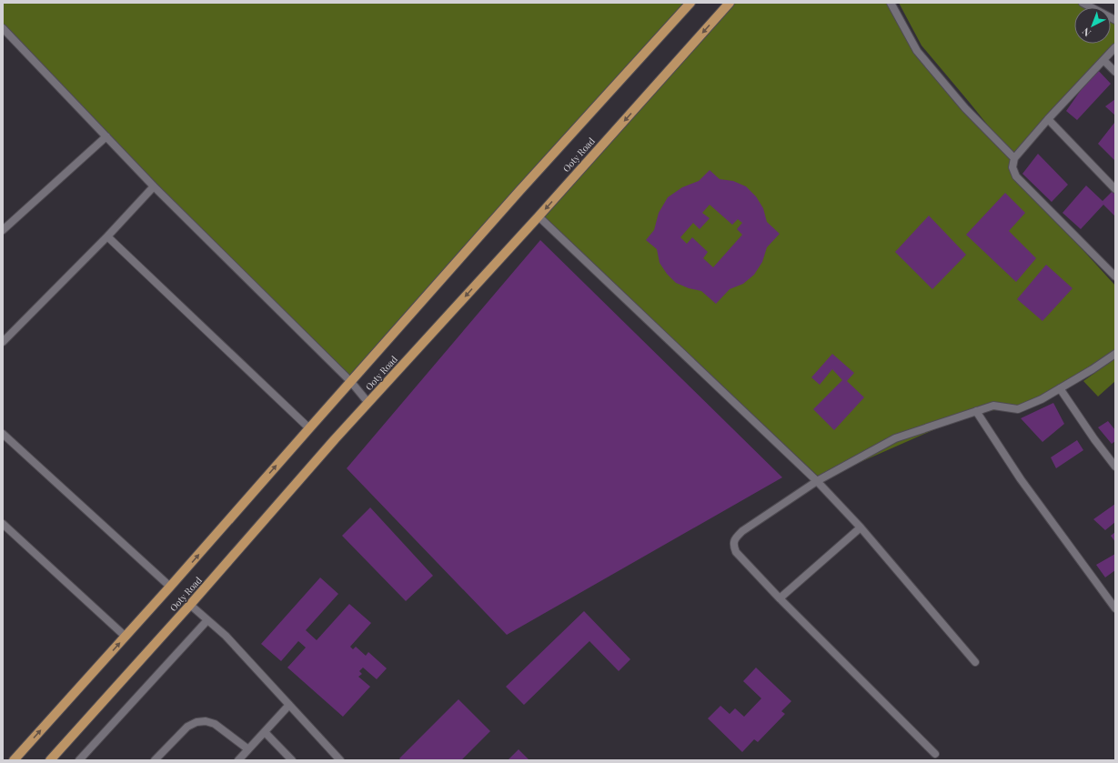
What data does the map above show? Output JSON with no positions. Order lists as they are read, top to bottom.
{
  "streets": {
    "main road": ["Ooty Road"]
  },
  "north": "bottom left"
}
